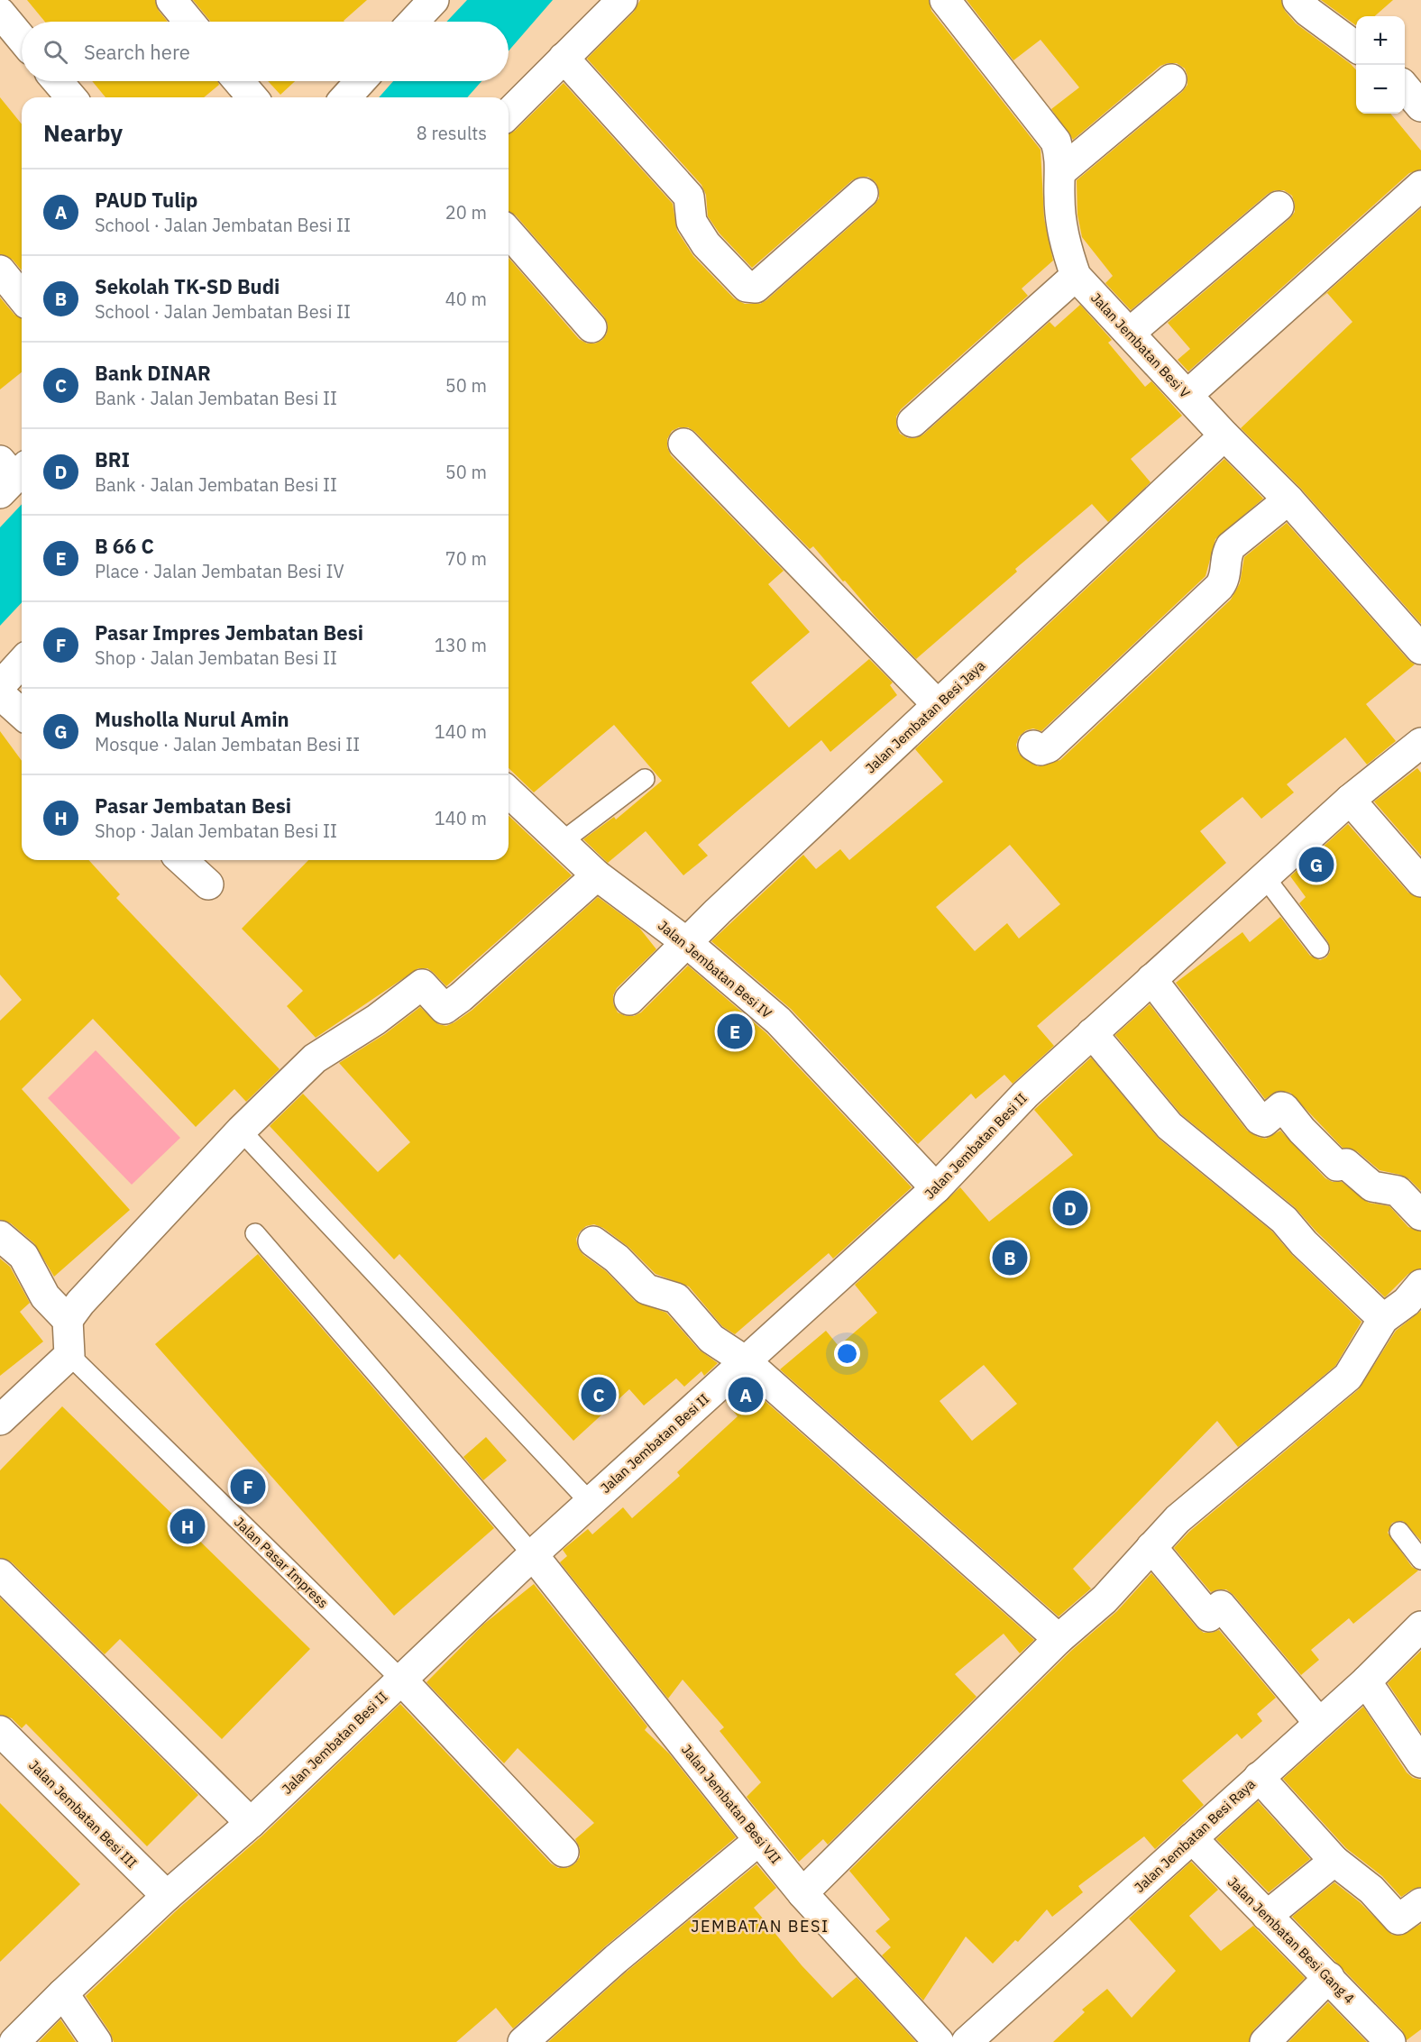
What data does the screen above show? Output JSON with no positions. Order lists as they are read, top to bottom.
{
  "streets": {
    "street": [
      "Jalan Jembatan Besi V",
      "Jalan Jembatan Besi Jaya",
      "Jalan Jembatan Besi IV",
      "Jalan Jembatan Besi II",
      "Jalan Jembatan Besi VII",
      "Jalan Jembatan Besi III",
      "Jalan Jembatan Besi Raya",
      "Jalan Jembatan Besi Gang 4"
    ],
    "lane": ["Jalan Pasar Impress"]
  },
  "crossings": [
    ["Jalan Jembatan Besi V", "Jalan Jembatan Besi Jaya"],
    ["Jalan Jembatan Besi Jaya", "Jalan Jembatan Besi IV"],
    ["Jalan Jembatan Besi IV", "Jalan Jembatan Besi II"],
    ["Jalan Jembatan Besi II", "Jalan Pasar Impress"],
    ["Jalan Jembatan Besi II", "Jalan Jembatan Besi VII"],
    ["Jalan Jembatan Besi II", "Jalan Jembatan Besi III"],
    ["Jalan Jembatan Besi Raya", "Jalan Jembatan Besi Gang 4"]
  ],
  "districts": ["JEMBATAN BESI"],
  "page": {
    "map_buttons": ["+", "−"],
    "search": "Search here",
    "heading": ["Nearby", "8 results"],
    "list": [
      {
        "mark": "A",
        "name": "PAUD Tulip",
        "note": "School · Jalan Jembatan Besi II",
        "value": "20 m"
      },
      {
        "mark": "B",
        "name": "Sekolah TK-SD Budi",
        "note": "School · Jalan Jembatan Besi II",
        "value": "40 m"
      },
      {
        "mark": "C",
        "name": "Bank DINAR",
        "note": "Bank · Jalan Jembatan Besi II",
        "value": "50 m"
      },
      {
        "mark": "D",
        "name": "BRI",
        "note": "Bank · Jalan Jembatan Besi II",
        "value": "50 m"
      },
      {
        "mark": "E",
        "name": "B 66 C",
        "note": "Place · Jalan Jembatan Besi IV",
        "value": "70 m"
      },
      {
        "mark": "F",
        "name": "Pasar Impres Jembatan Besi",
        "note": "Shop · Jalan Jembatan Besi II",
        "value": "130 m"
      },
      {
        "mark": "G",
        "name": "Musholla Nurul Amin",
        "note": "Mosque · Jalan Jembatan Besi II",
        "value": "140 m"
      },
      {
        "mark": "H",
        "name": "Pasar Jembatan Besi",
        "note": "Shop · Jalan Jembatan Besi II",
        "value": "140 m"
      }
    ],
    "pins": [
      "G",
      "E",
      "D",
      "B",
      "A",
      "C",
      "F",
      "H"
    ]
  }
}
